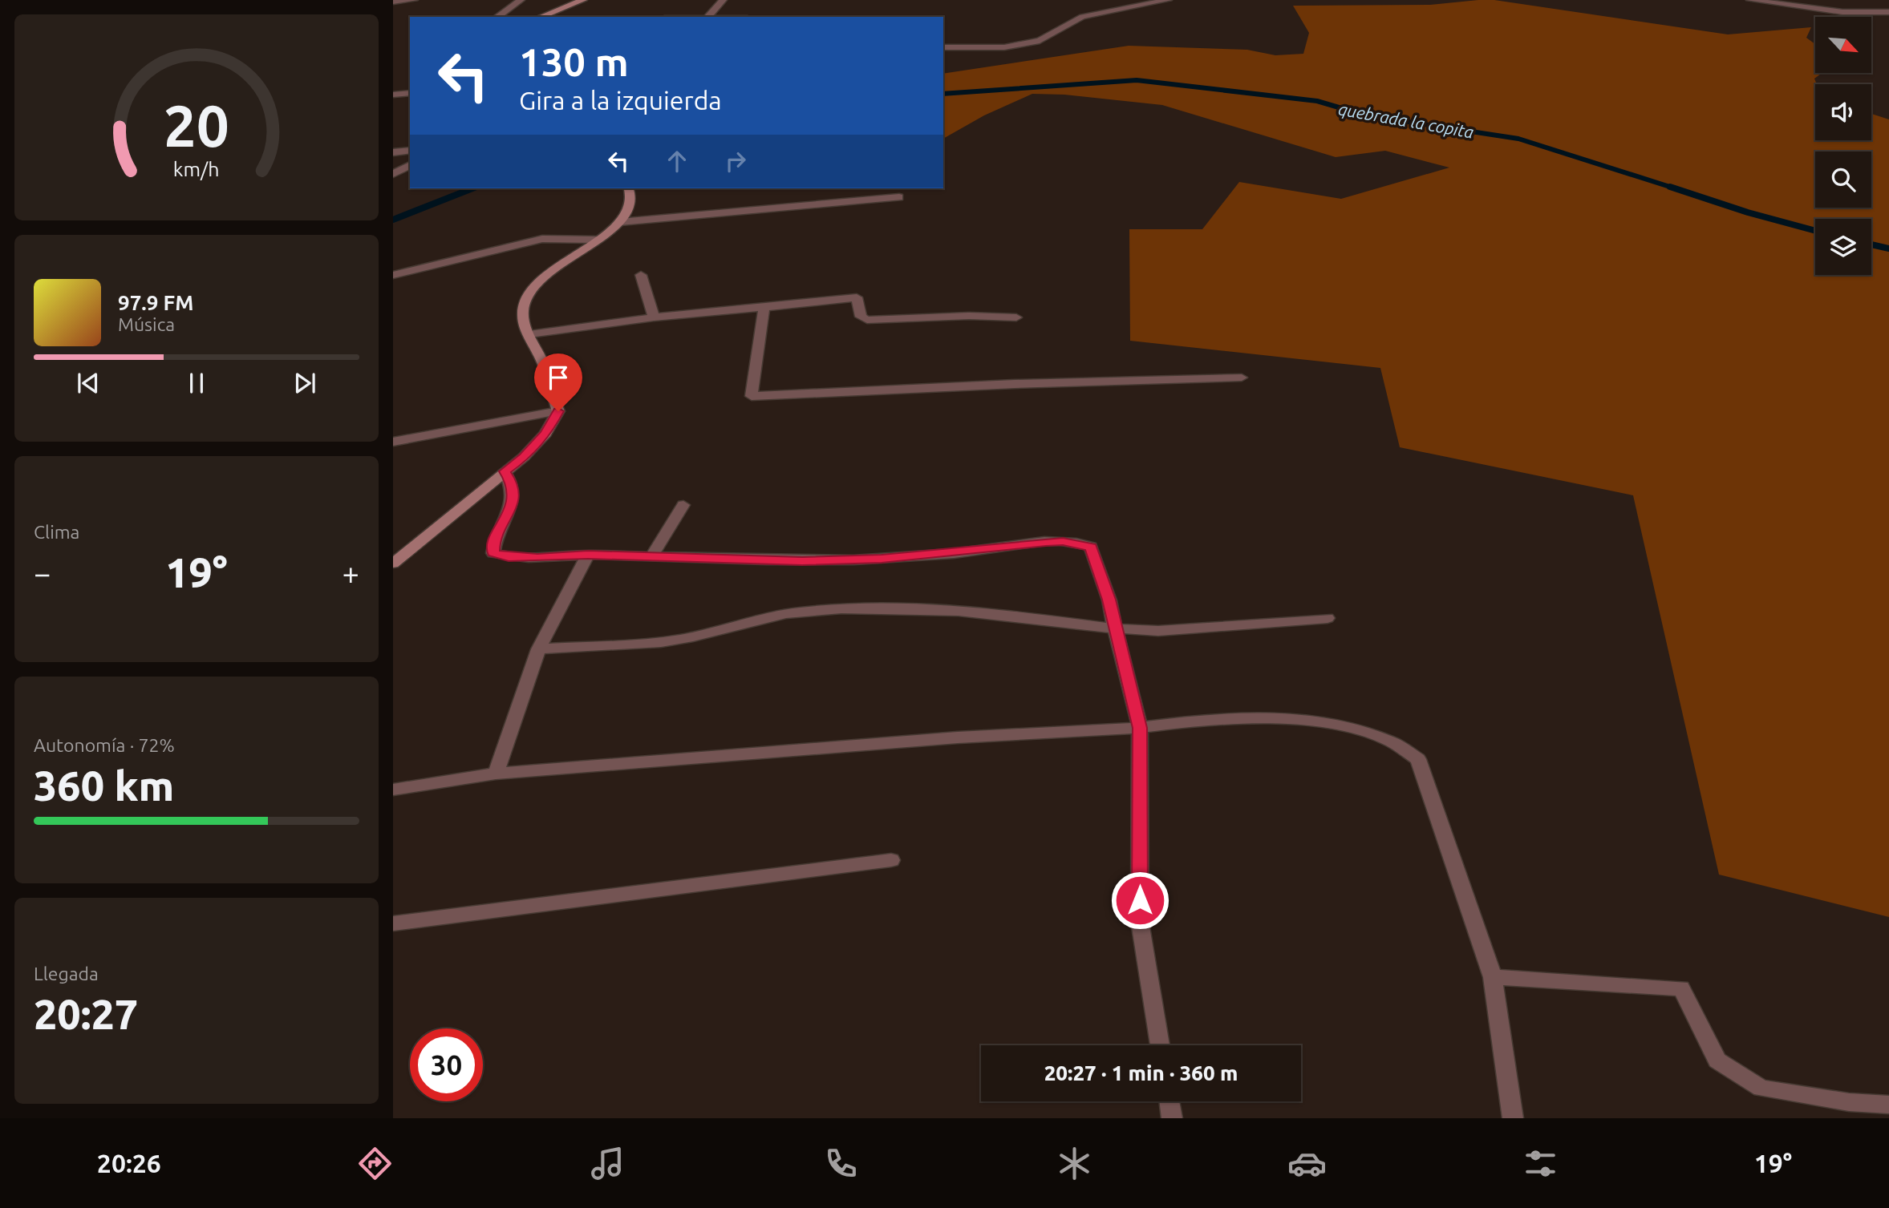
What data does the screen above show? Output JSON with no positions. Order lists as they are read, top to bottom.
{
  "water": ["quebrada la copita"],
  "north": "bottom right",
  "page": {
    "turn": ["130 m", "Gira a la izquierda"],
    "song": ["97.9 FM", "Música"],
    "tile": [
      "Clima",
      ["Autonomía · 72%", "360 km"],
      ["Llegada", "20:27"]
    ],
    "heat": ["−", "19°", "+"],
    "limit": "30",
    "trip": "20:27 · 1 min · 360 m",
    "tabs": ["20:26", "19°"],
    "gauge": ["20", "km/h"]
  }
}
